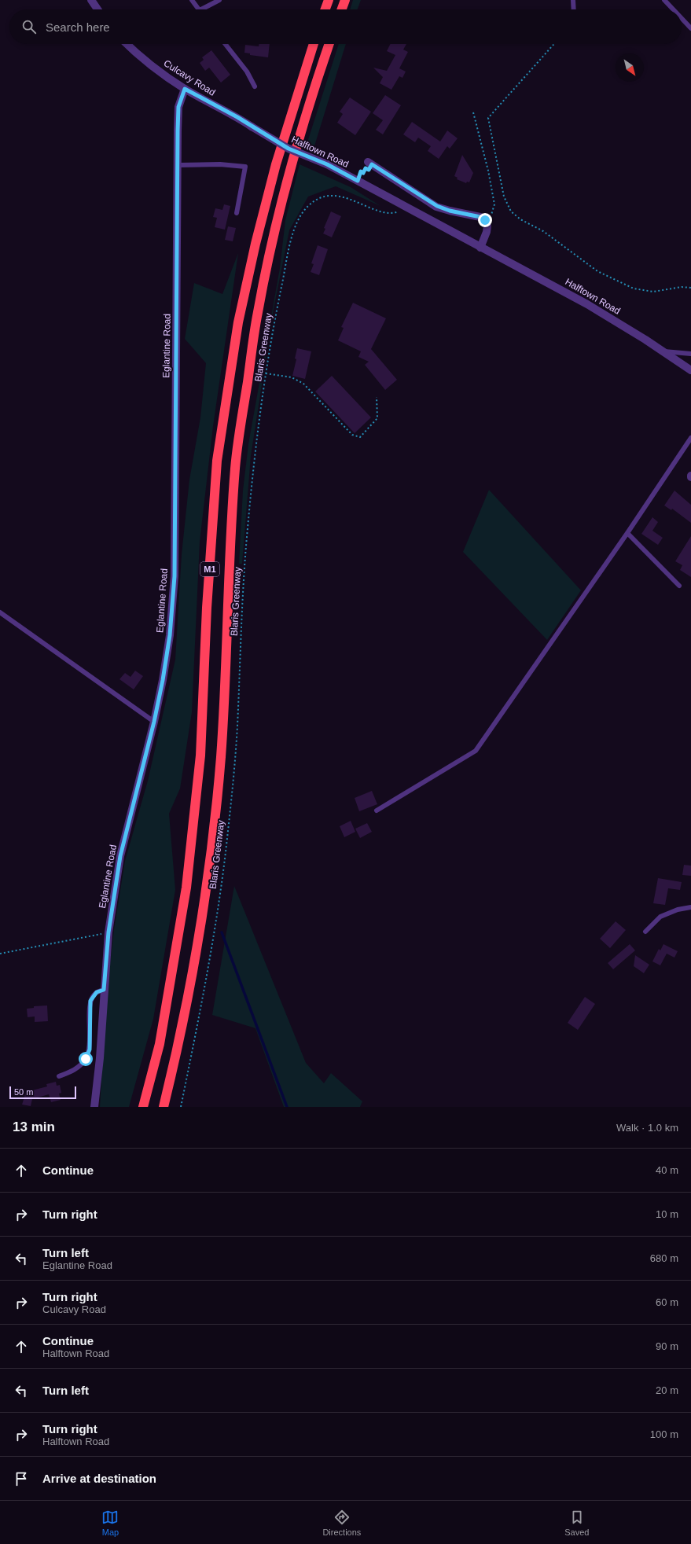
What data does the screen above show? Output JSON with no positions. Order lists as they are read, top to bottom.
{
  "streets": {
    "highway": ["M1"],
    "street": ["Culcavy Road", "Halftown Road", "Eglantine Road"],
    "path": ["Blaris Greenway"]
  },
  "crossings": [
    ["Culcavy Road", "Halftown Road"],
    ["Culcavy Road", "Eglantine Road"],
    ["Halftown Road", "Blaris Greenway"]
  ],
  "scale_bar": "50 m",
  "north": "bottom right",
  "page": {
    "search": "Search here",
    "scale": "50 m",
    "heading": ["13 min", "Walk · 1.0 km"],
    "list": [
      ["Continue", "40 m"],
      ["Turn right", "10 m"],
      ["Turn left", "Eglantine Road", "680 m"],
      ["Turn right", "Culcavy Road", "60 m"],
      ["Continue", "Halftown Road", "90 m"],
      ["Turn left", "20 m"],
      ["Turn right", "Halftown Road", "100 m"],
      "Arrive at destination"
    ],
    "nav": ["Map", "Directions", "Saved"]
  }
}
